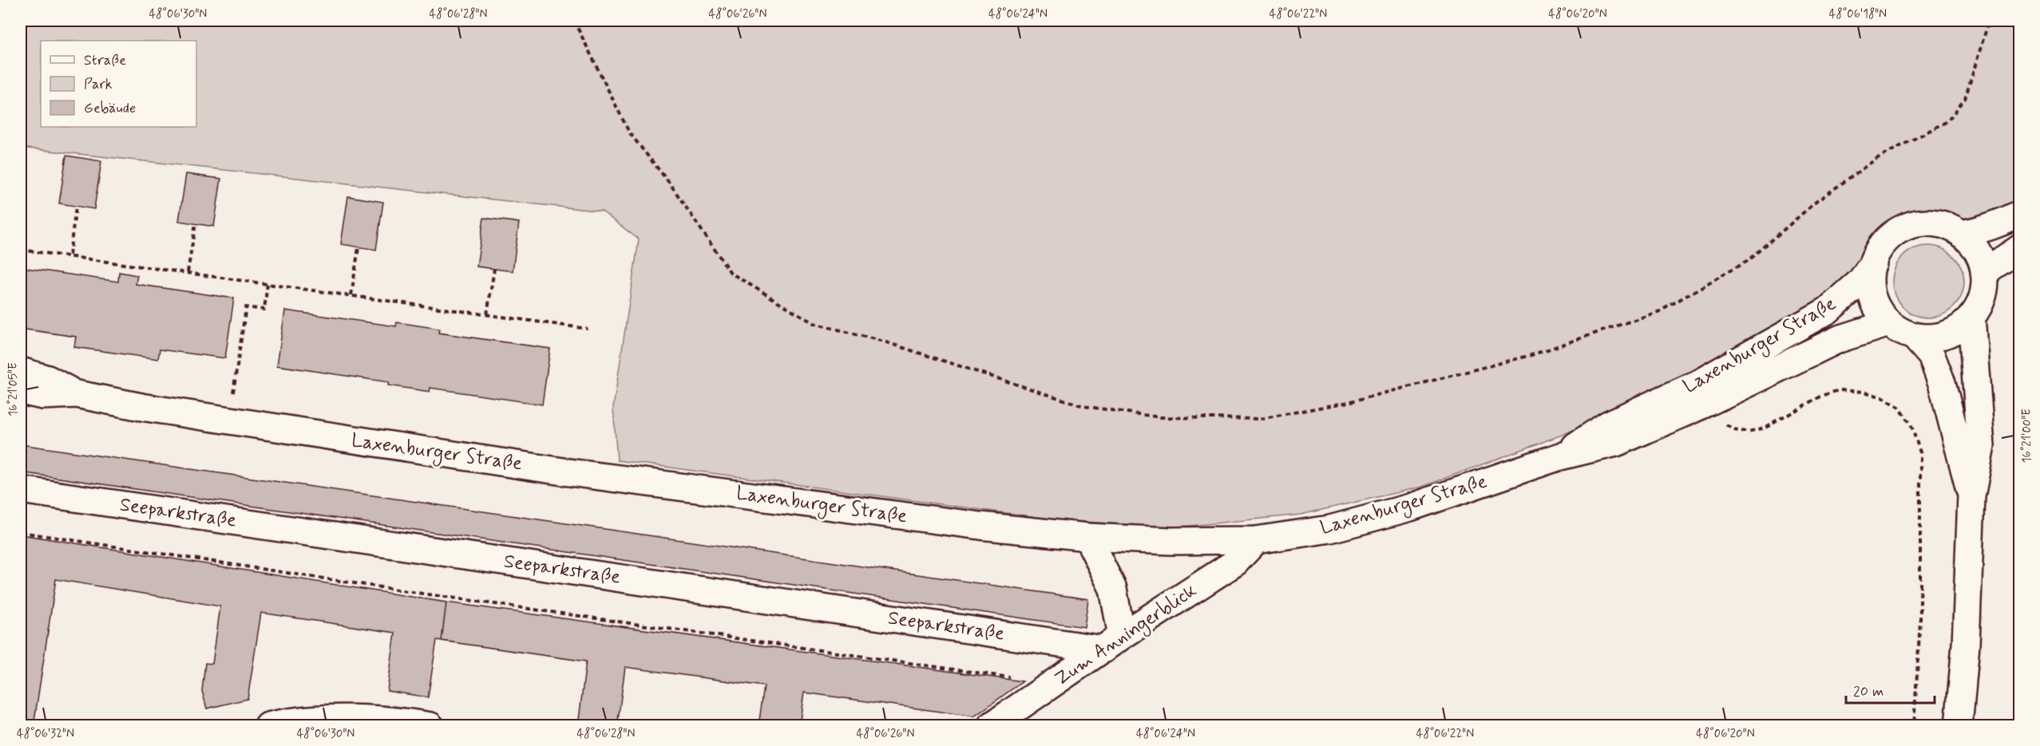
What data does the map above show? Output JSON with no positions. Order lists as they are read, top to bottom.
{
  "streets": {
    "main road": ["Laxenburger Straße", "Seeparkstraße", "Zum Anningerblick"]
  },
  "crossings": [
    ["Laxenburger Straße", "Zum Anningerblick"],
    ["Seeparkstraße", "Zum Anningerblick"]
  ],
  "legend": ["Straße", "Park", "Gebäude"],
  "scale_bar": "20 m",
  "coordinates": [
    "48°06'30\"N",
    "48°06'28\"N",
    "48°06'26\"N",
    "48°06'24\"N",
    "48°06'22\"N",
    "48°06'20\"N",
    "48°06'18\"N",
    "16°21'05\"E",
    "16°21'00\"E",
    "48°06'32\"N"
  ]
}
